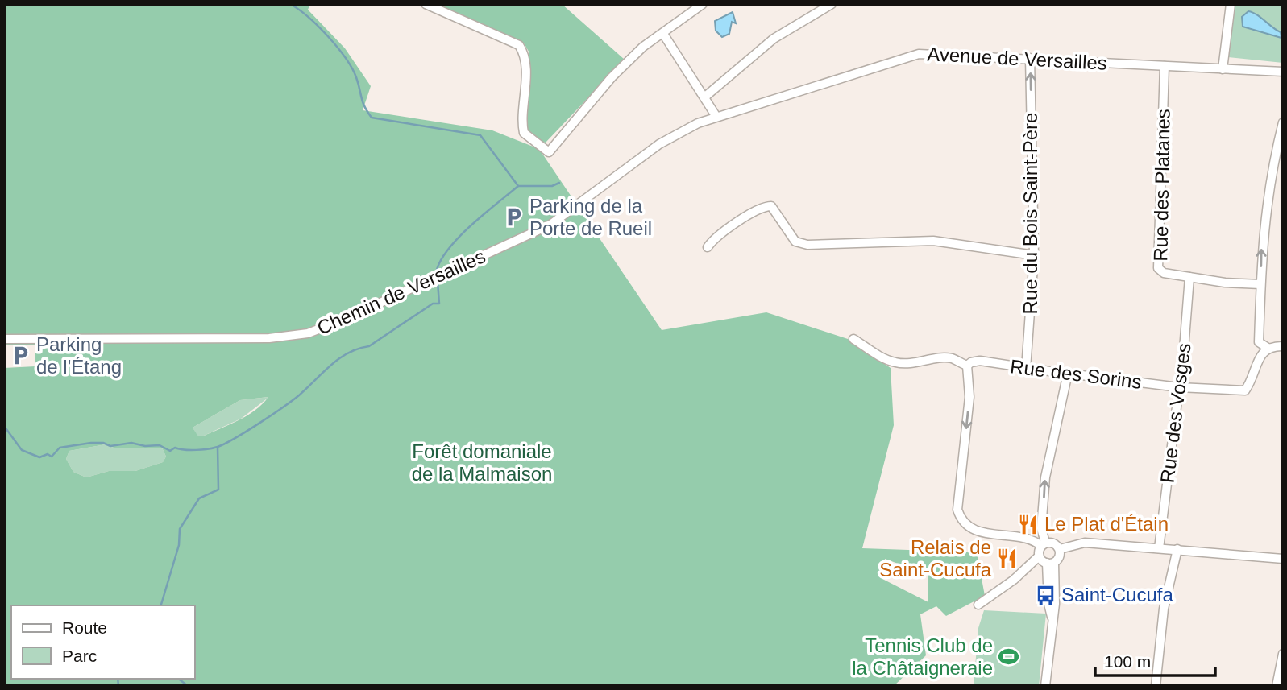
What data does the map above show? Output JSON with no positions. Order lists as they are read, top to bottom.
{
  "streets": {
    "street": [
      "Avenue de Versailles",
      "Rue des Platanes",
      "Rue du Bois Saint-Père",
      "Chemin de Versailles",
      "Rue des Sorins",
      "Rue des Vosges"
    ]
  },
  "crossings": [
    ["Avenue de Versailles", "Rue des Platanes"],
    ["Avenue de Versailles", "Rue du Bois Saint-Père"],
    ["Avenue de Versailles", "Chemin de Versailles"],
    ["Rue des Platanes", "Rue des Vosges"],
    ["Rue du Bois Saint-Père", "Rue des Sorins"],
    ["Rue des Sorins", "Rue des Vosges"]
  ],
  "one_way": ["Rue du Bois Saint-Père"],
  "parks": ["Forêt domaniale de la Malmaison"],
  "places": {
    "parking": ["Parking de la Porte de Rueil", "Parking de l'Étang"],
    "restaurant": ["Le Plat d'Étain", "Relais de Saint-Cucufa"],
    "bus stop": ["Saint-Cucufa"],
    "sports": ["Tennis Club de la Châtaigneraie"]
  },
  "legend": ["Route", "Parc"],
  "scale_bar": "100 m"
}
